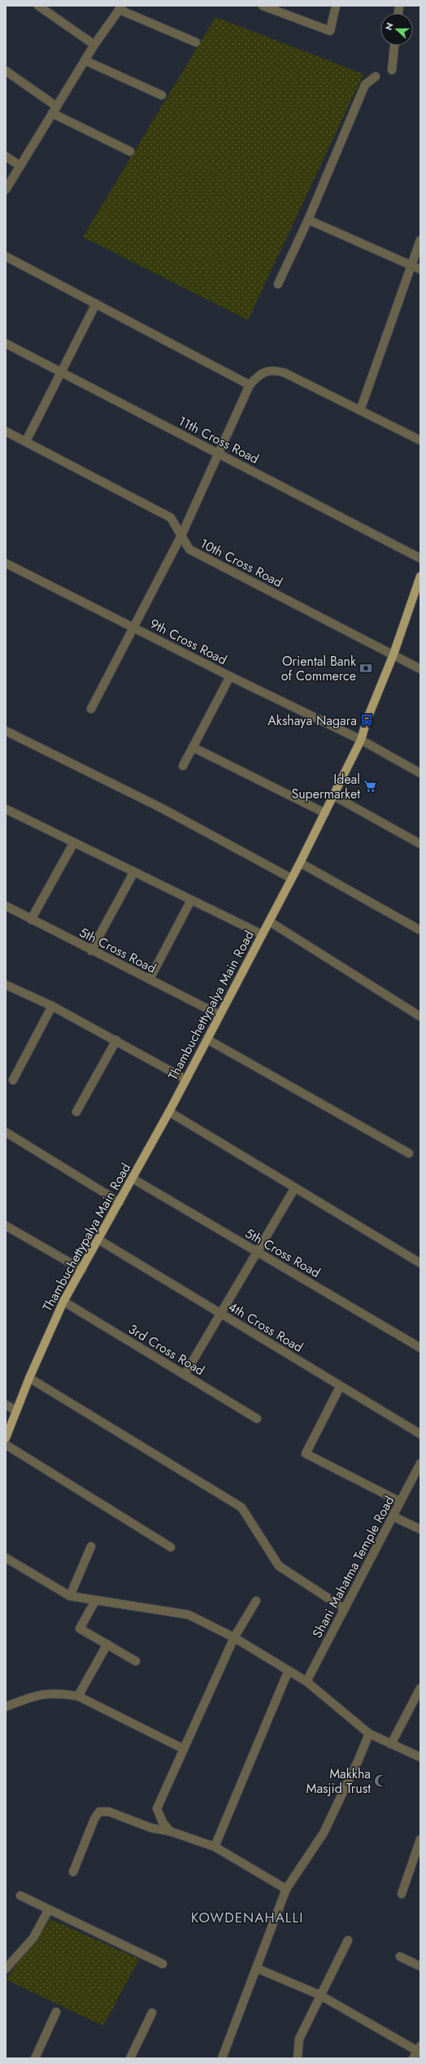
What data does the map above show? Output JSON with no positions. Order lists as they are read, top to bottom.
{
  "streets": {
    "main road": ["Thambuchettypalya Main Road"],
    "street": [
      "11th Cross Road",
      "10th Cross Road",
      "9th Cross Road",
      "5th Cross Road",
      "4th Cross Road",
      "3rd Cross Road",
      "Shani Mahatma Temple Road"
    ]
  },
  "crossings": [
    ["10th Cross Road", "Thambuchettypalya Main Road"],
    ["9th Cross Road", "Thambuchettypalya Main Road"],
    ["5th Cross Road", "Thambuchettypalya Main Road"],
    ["Thambuchettypalya Main Road", "4th Cross Road"],
    ["Thambuchettypalya Main Road", "3rd Cross Road"]
  ],
  "districts": ["KOWDENAHALLI"],
  "places": {
    "bank": ["Oriental Bank of Commerce"],
    "bus stop": ["Akshaya Nagara"],
    "supermarket": ["Ideal Supermarket"],
    "mosque": ["Makkha Masjid Trust"]
  },
  "north": "left"
}
